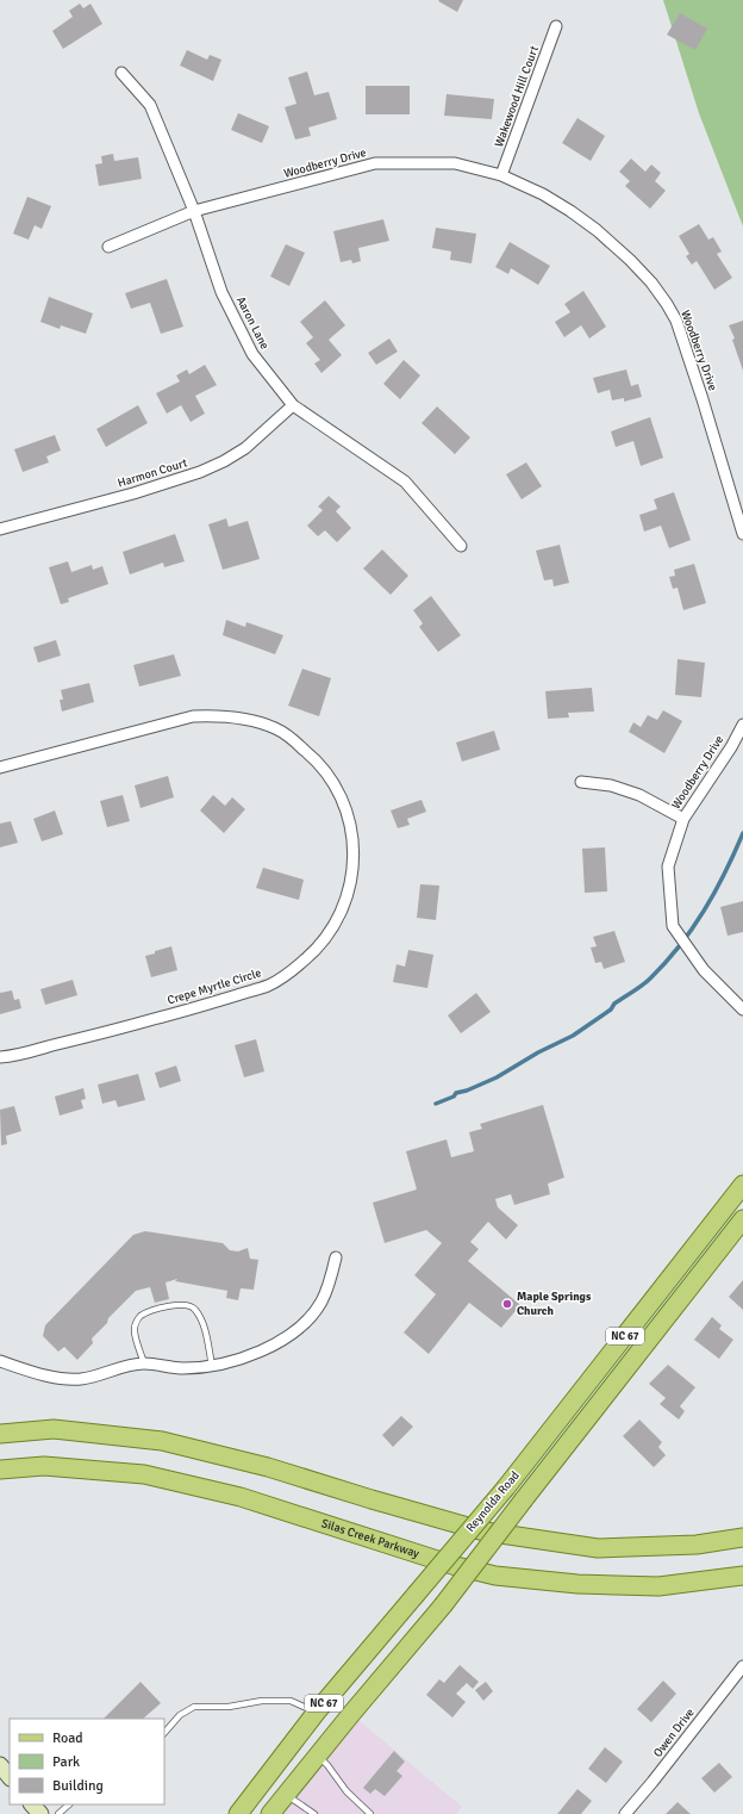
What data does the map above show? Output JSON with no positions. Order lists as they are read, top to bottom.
{
  "streets": {
    "main road": ["NC 67", "Reynolda Road", "Silas Creek Parkway"],
    "street": [
      "Wakewood Hill Court",
      "Woodberry Drive",
      "Aaron Lane",
      "Harmon Court",
      "Crepe Myrtle Circle",
      "Owen Drive"
    ]
  },
  "crossings": [
    ["Wakewood Hill Court", "Woodberry Drive"],
    ["Woodberry Drive", "Aaron Lane"],
    ["Aaron Lane", "Harmon Court"]
  ],
  "places": ["Maple Springs Church"],
  "legend": ["Road", "Park", "Building"]
}
